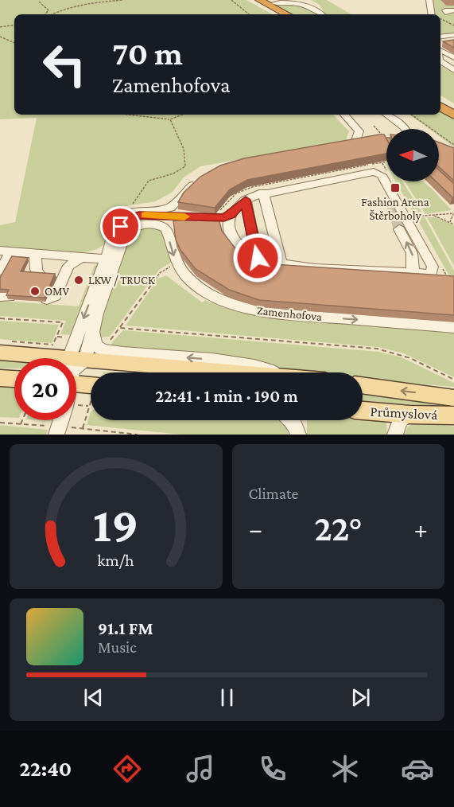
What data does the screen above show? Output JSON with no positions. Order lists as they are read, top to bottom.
{
  "streets": {
    "main road": ["Průmyslová"],
    "street": ["Zamenhofova"]
  },
  "places": {
    "transit": ["Fashion Arena Štěrboholy"],
    "other": ["LKW / TRUCK", "OMV"]
  },
  "north": "left",
  "page": {
    "turn": ["70 m", "Zamenhofova"],
    "limit": "20",
    "trip": "22:41 · 1 min · 190 m",
    "tile": "Climate",
    "heat": ["−", "22°", "+"],
    "song": ["91.1 FM", "Music"],
    "tabs": "22:40",
    "gauge": ["19", "km/h"]
  }
}
